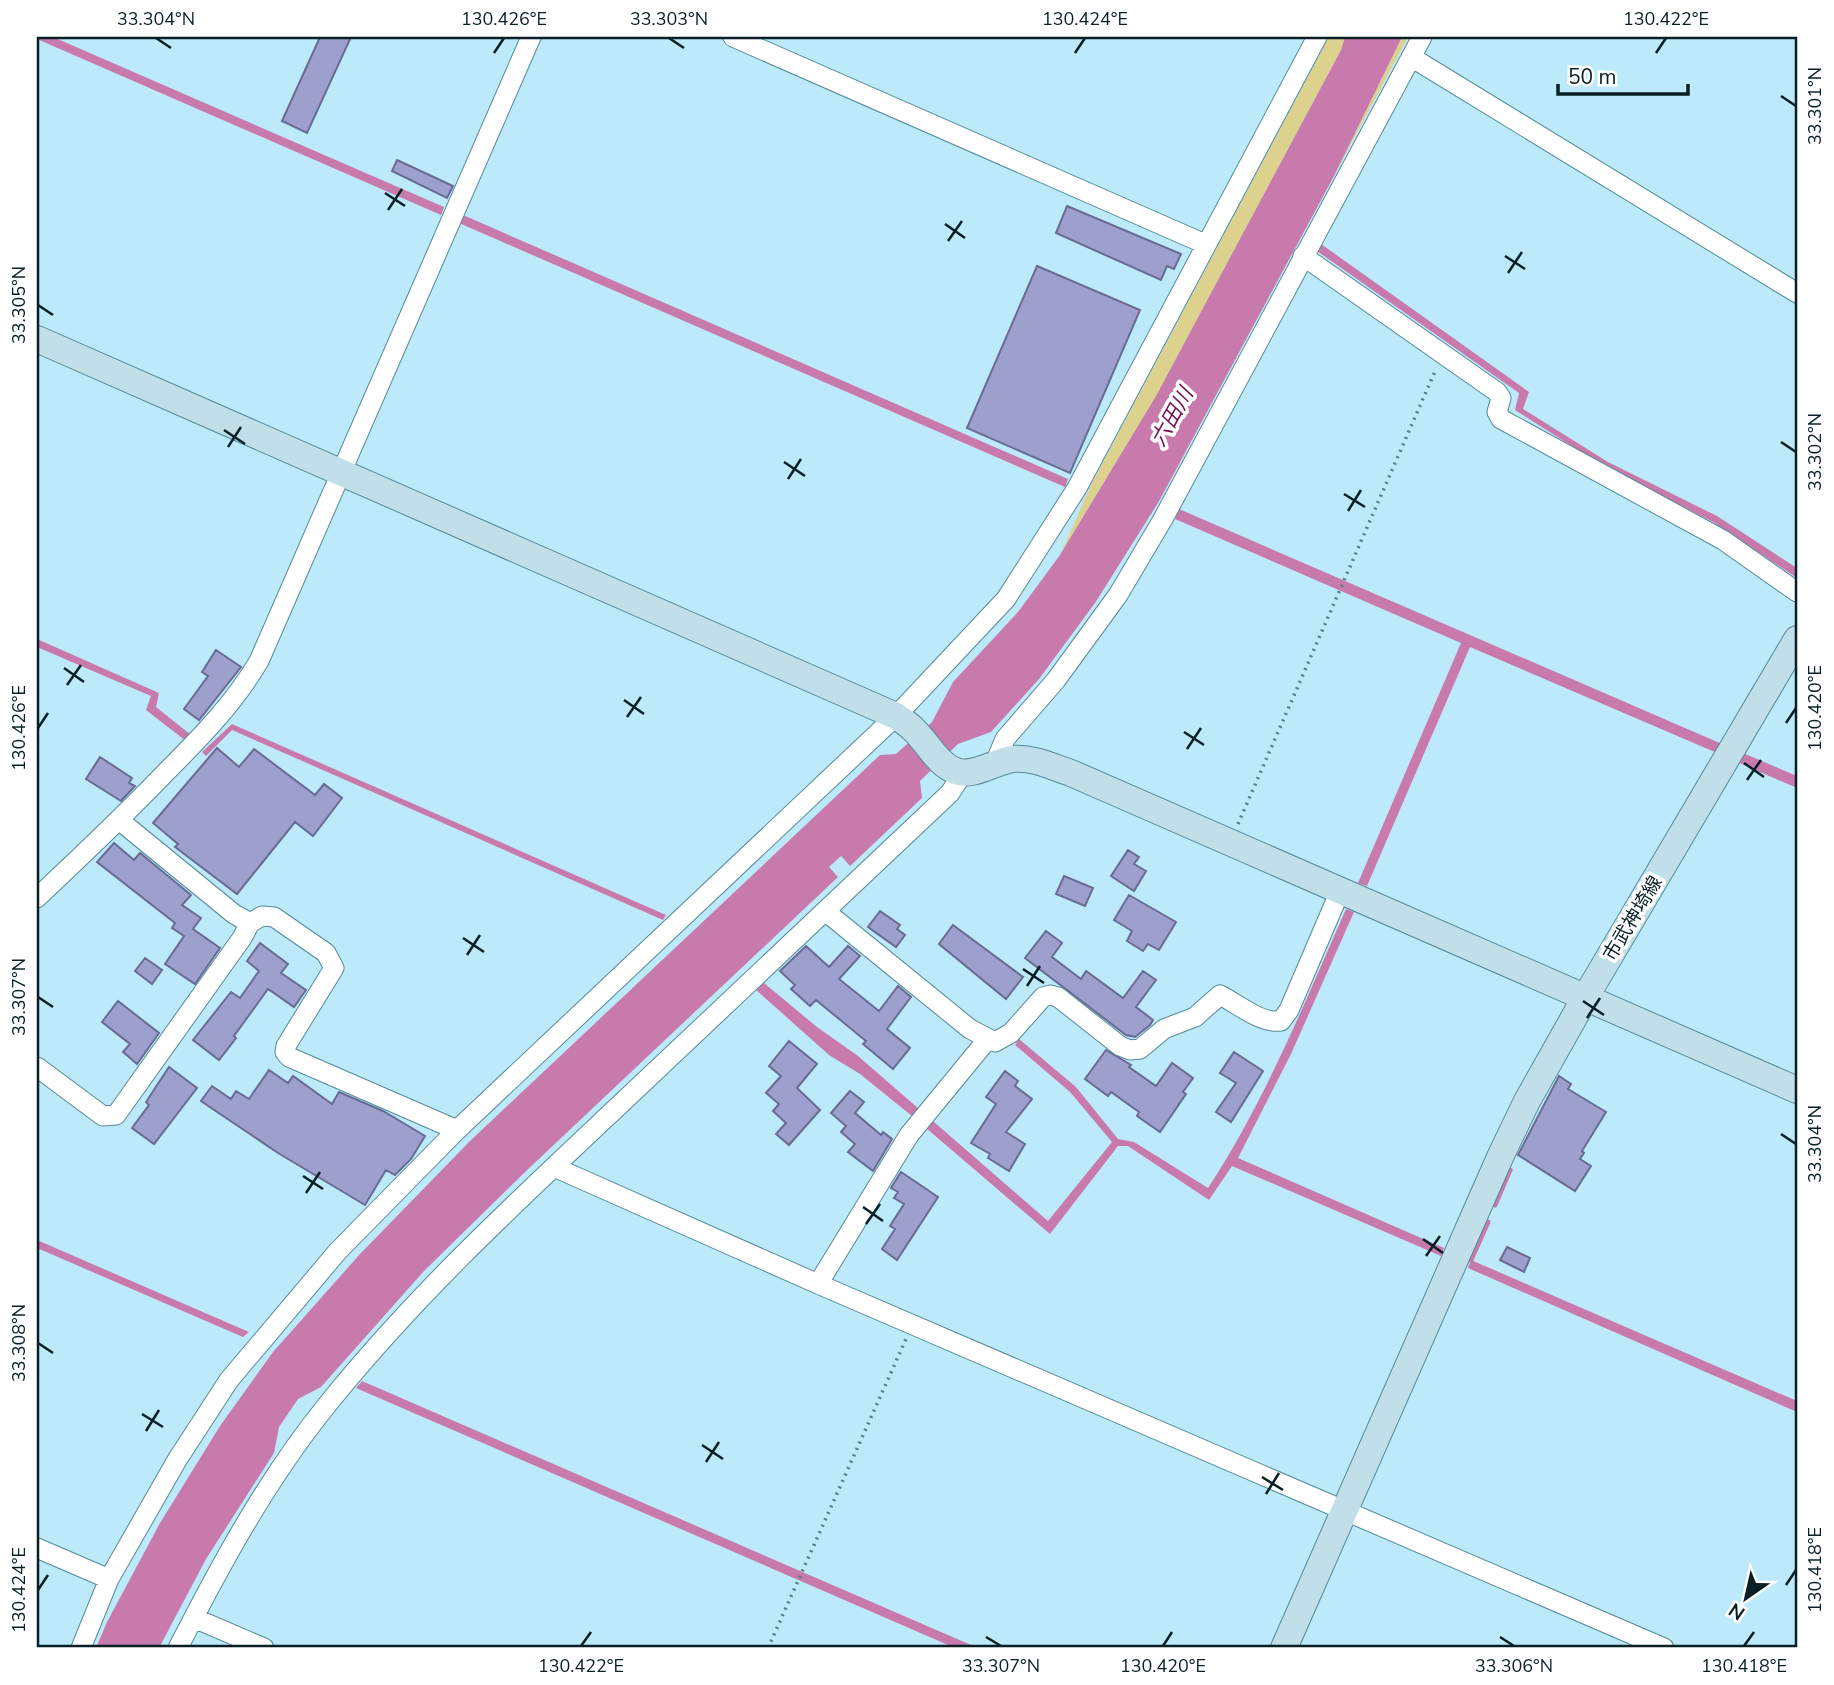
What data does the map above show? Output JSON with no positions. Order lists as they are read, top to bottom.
{
  "streets": {
    "street": ["市武神埼線"]
  },
  "water": ["六田川"],
  "scale_bar": "50 m",
  "north": "bottom left",
  "coordinates": [
    "33.304°N",
    "130.426°E",
    "33.303°N",
    "130.424°E",
    "130.422°E",
    "33.301°N",
    "33.305°N",
    "33.302°N",
    "130.420°E",
    "33.307°N",
    "33.308°N",
    "130.418°E",
    "33.306°N"
  ]
}
